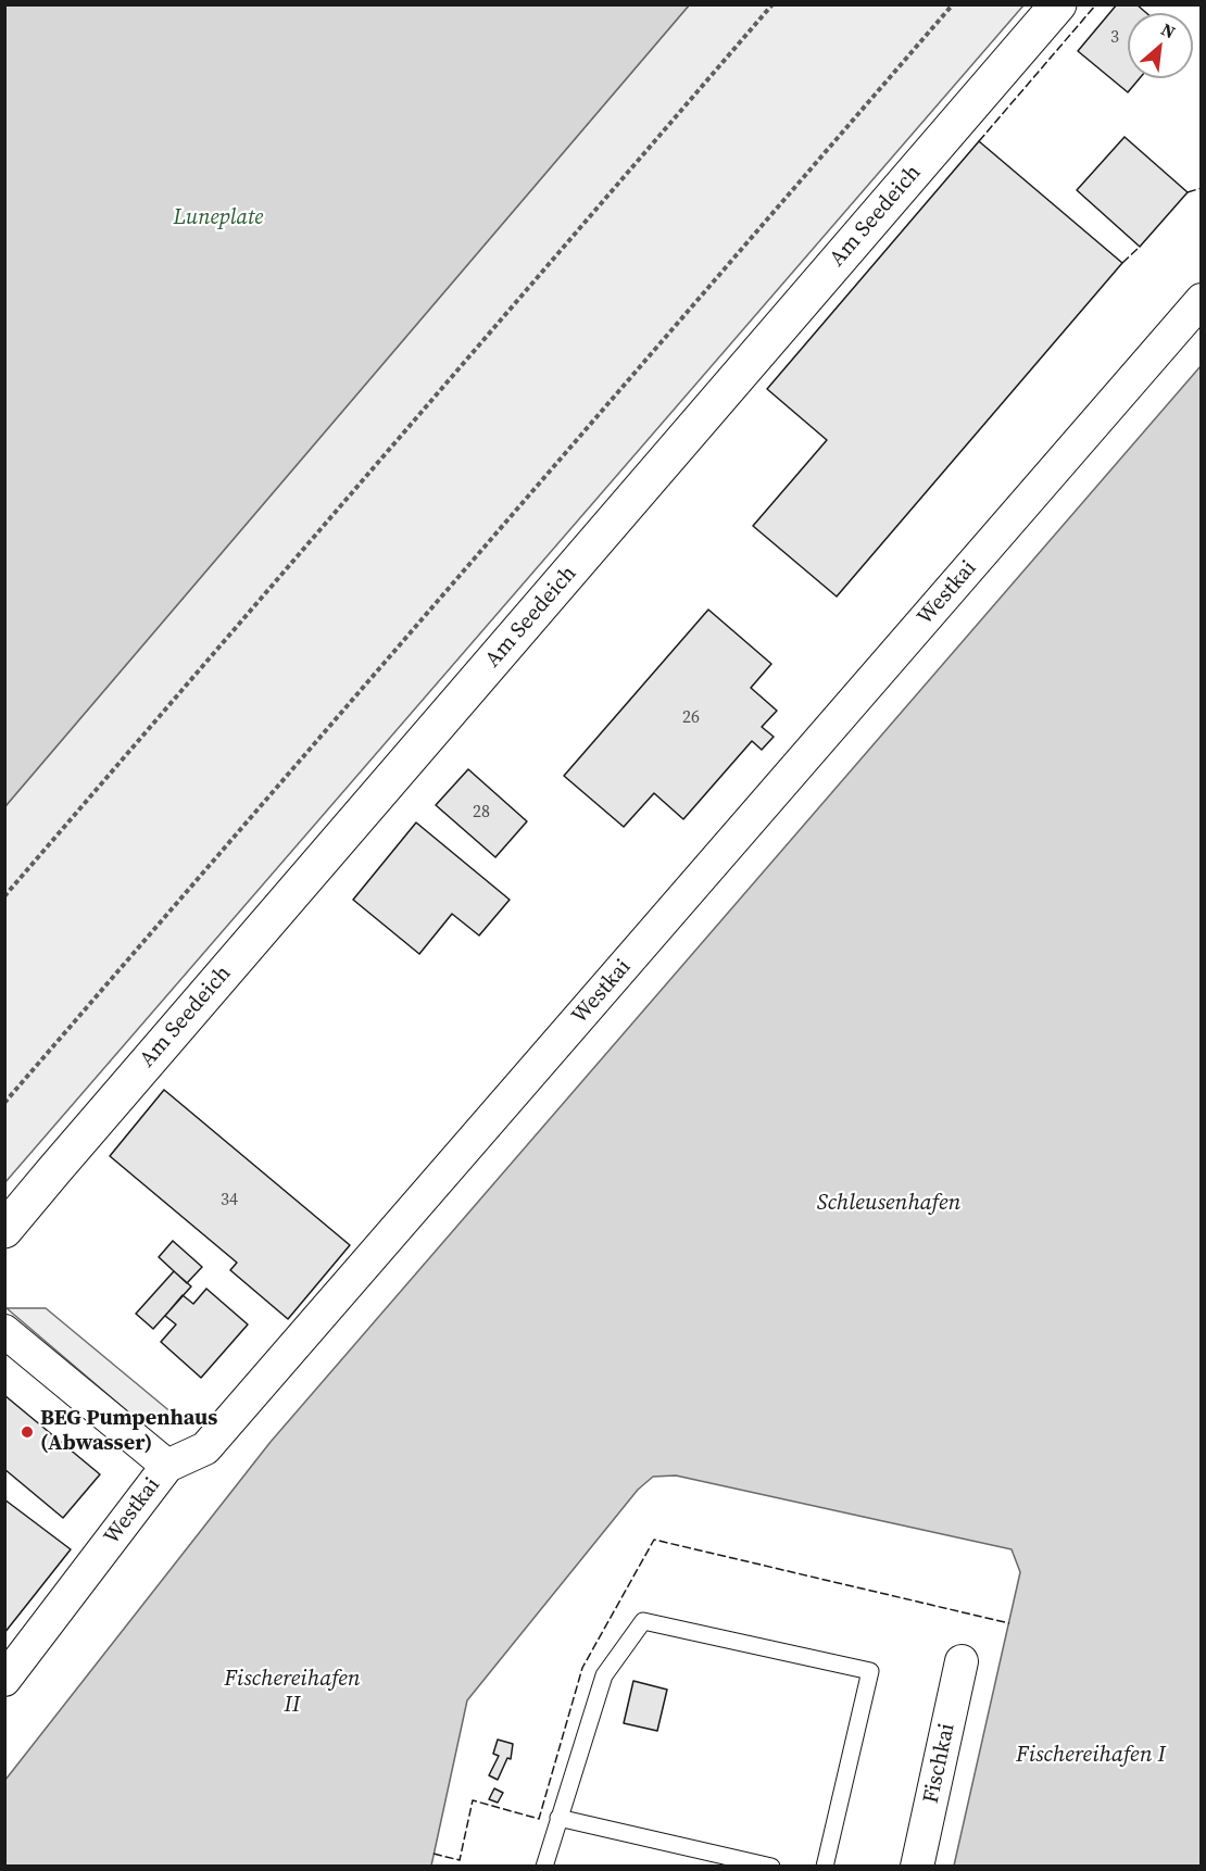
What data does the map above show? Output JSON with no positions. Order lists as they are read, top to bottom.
{
  "streets": {
    "street": ["Am Seedeich", "Westkai", "Fischkai"]
  },
  "water": ["Schleusenhafen", "Fischereihafen II", "Fischereihafen I"],
  "parks": ["Luneplate"],
  "places": ["BEG Pumpenhaus (Abwasser)"],
  "house_numbers": [
    "3",
    "26",
    "28",
    "34"
  ],
  "north": "top right"
}
